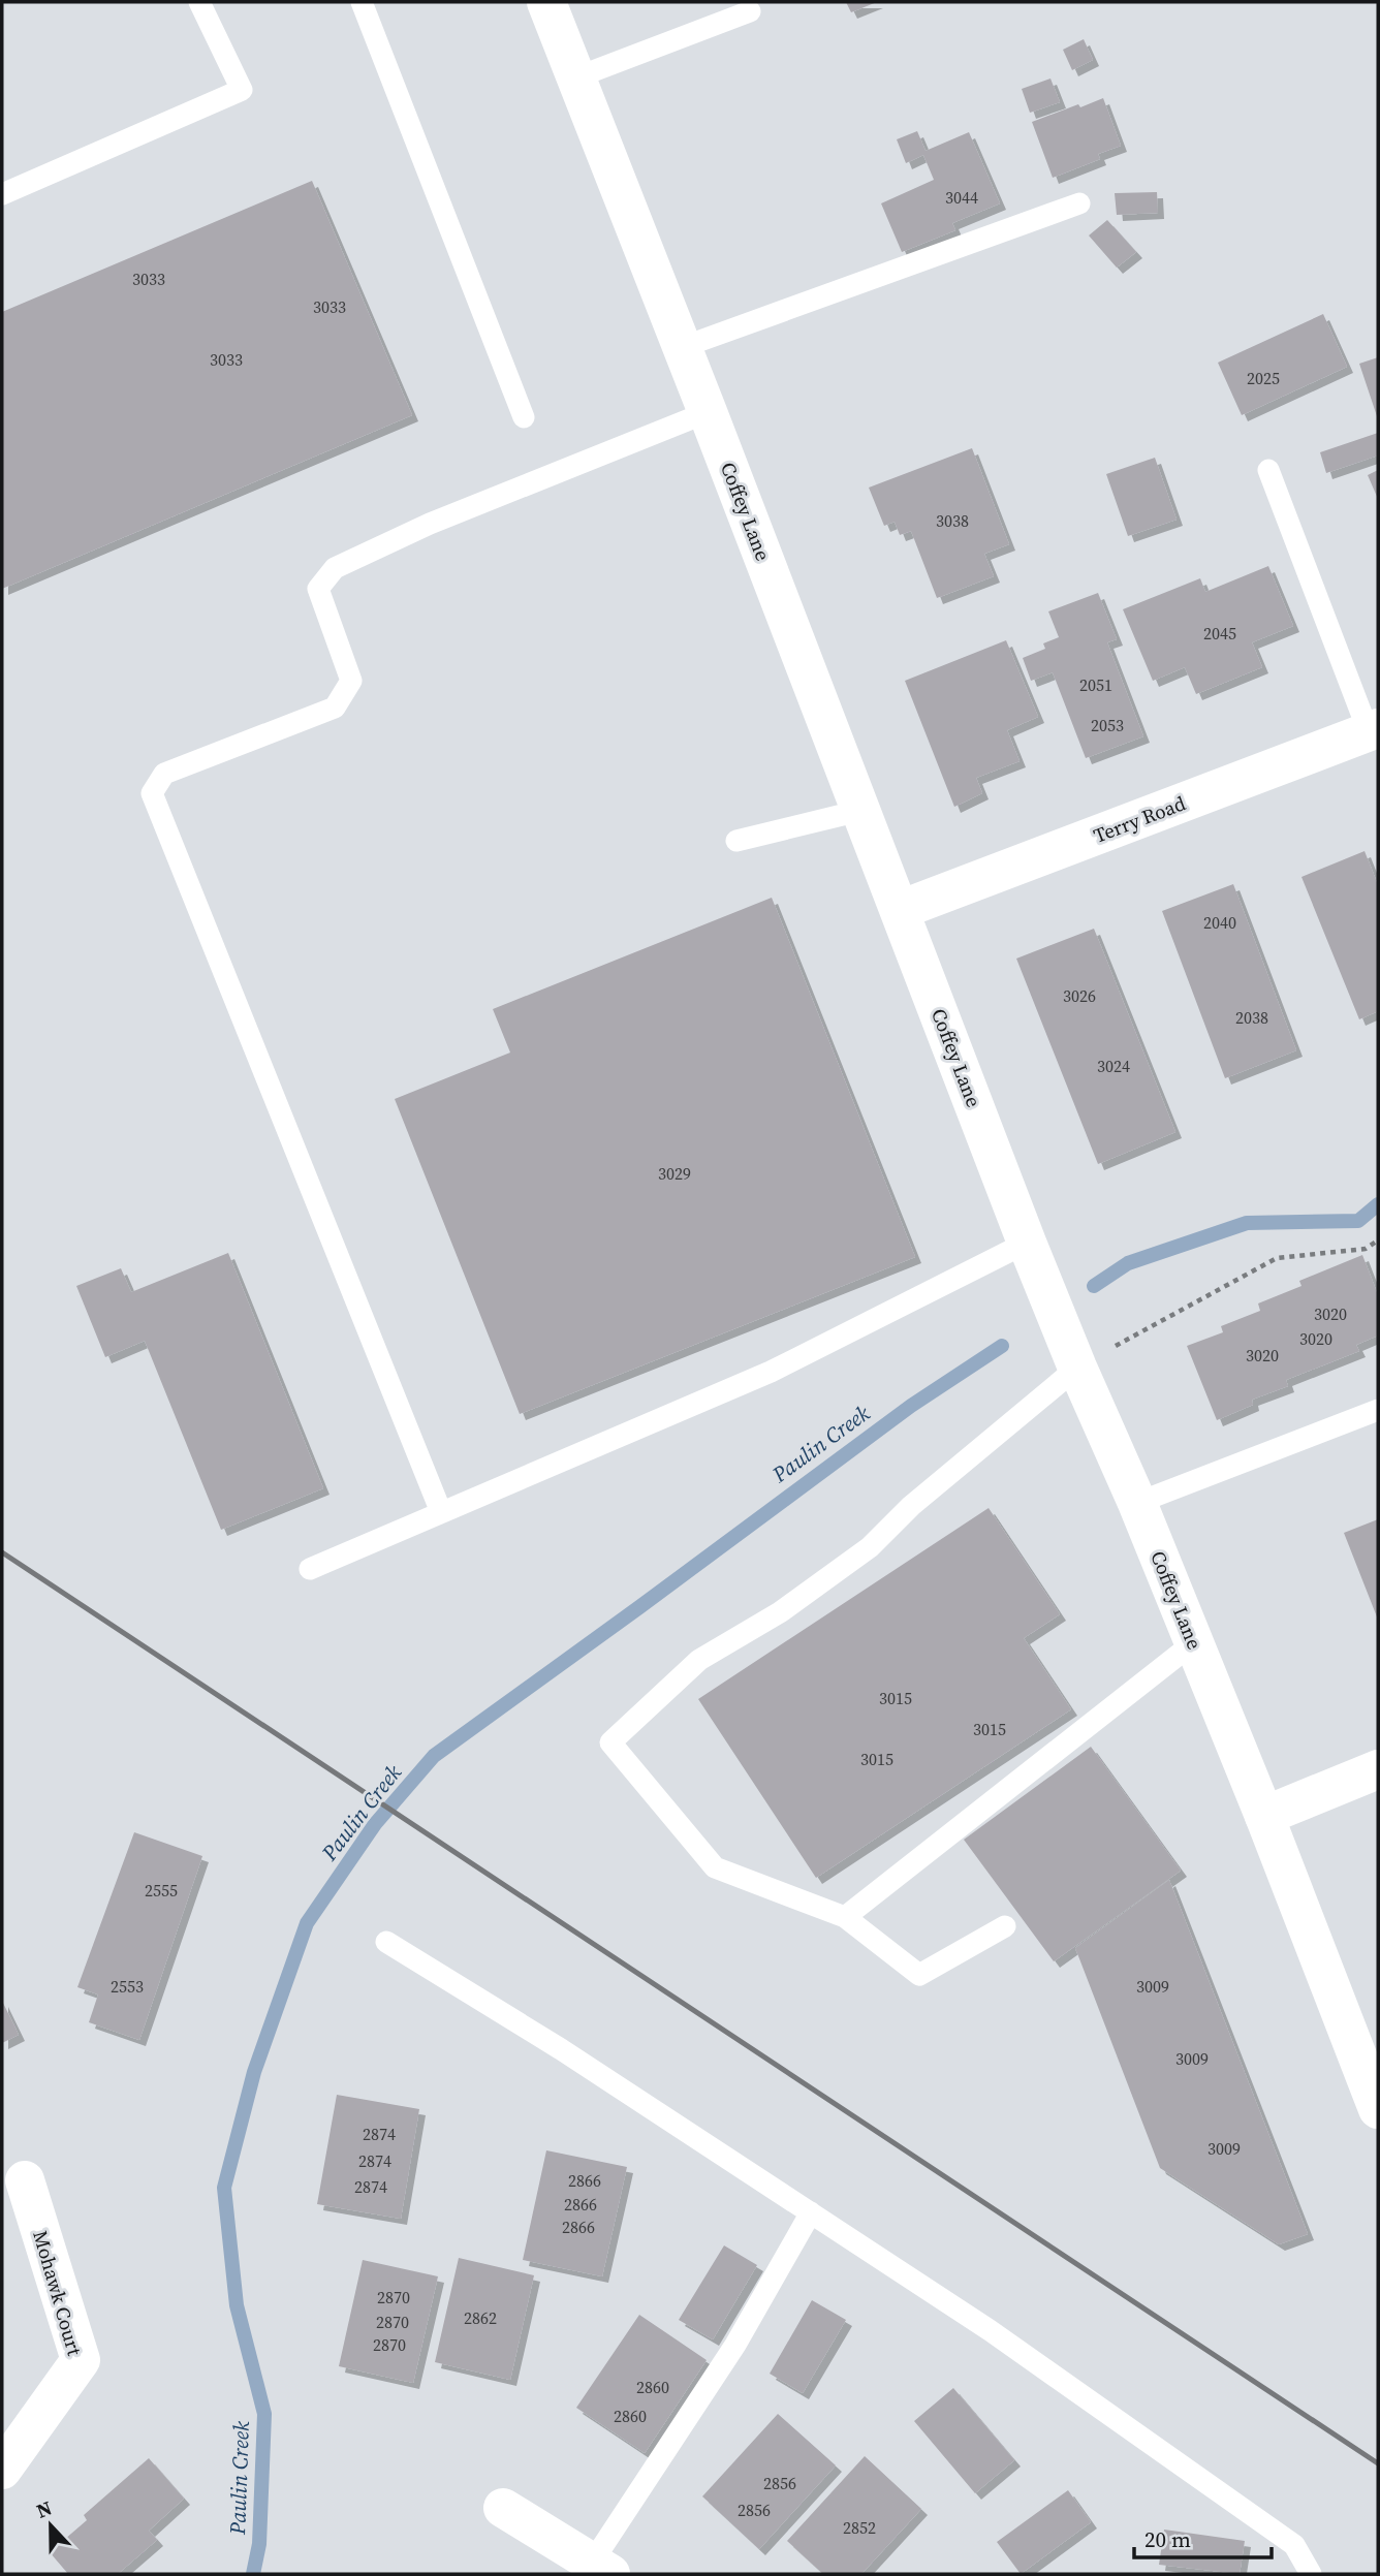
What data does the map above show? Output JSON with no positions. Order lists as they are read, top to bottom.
{
  "streets": {
    "street": ["Coffey Lane", "Terry Road", "Mohawk Court"]
  },
  "crossings": [
    ["Coffey Lane", "Terry Road"]
  ],
  "water": ["Paulin Creek"],
  "house_numbers": [
    "3044",
    "3033",
    "3033",
    "3033",
    "2025",
    "3038",
    "2045",
    "2051",
    "2053",
    "2040",
    "3026",
    "2038",
    "3024",
    "3029",
    "3020",
    "3020",
    "3020",
    "3015",
    "3015",
    "3015",
    "2555",
    "2553",
    "3009",
    "3009",
    "2874",
    "3009",
    "2874",
    "2866",
    "2874",
    "2866",
    "2866",
    "2870",
    "2862",
    "2870",
    "2870",
    "2860",
    "2860",
    "2856",
    "2856",
    "2852"
  ],
  "scale_bar": "20 m",
  "north": "top"
}
